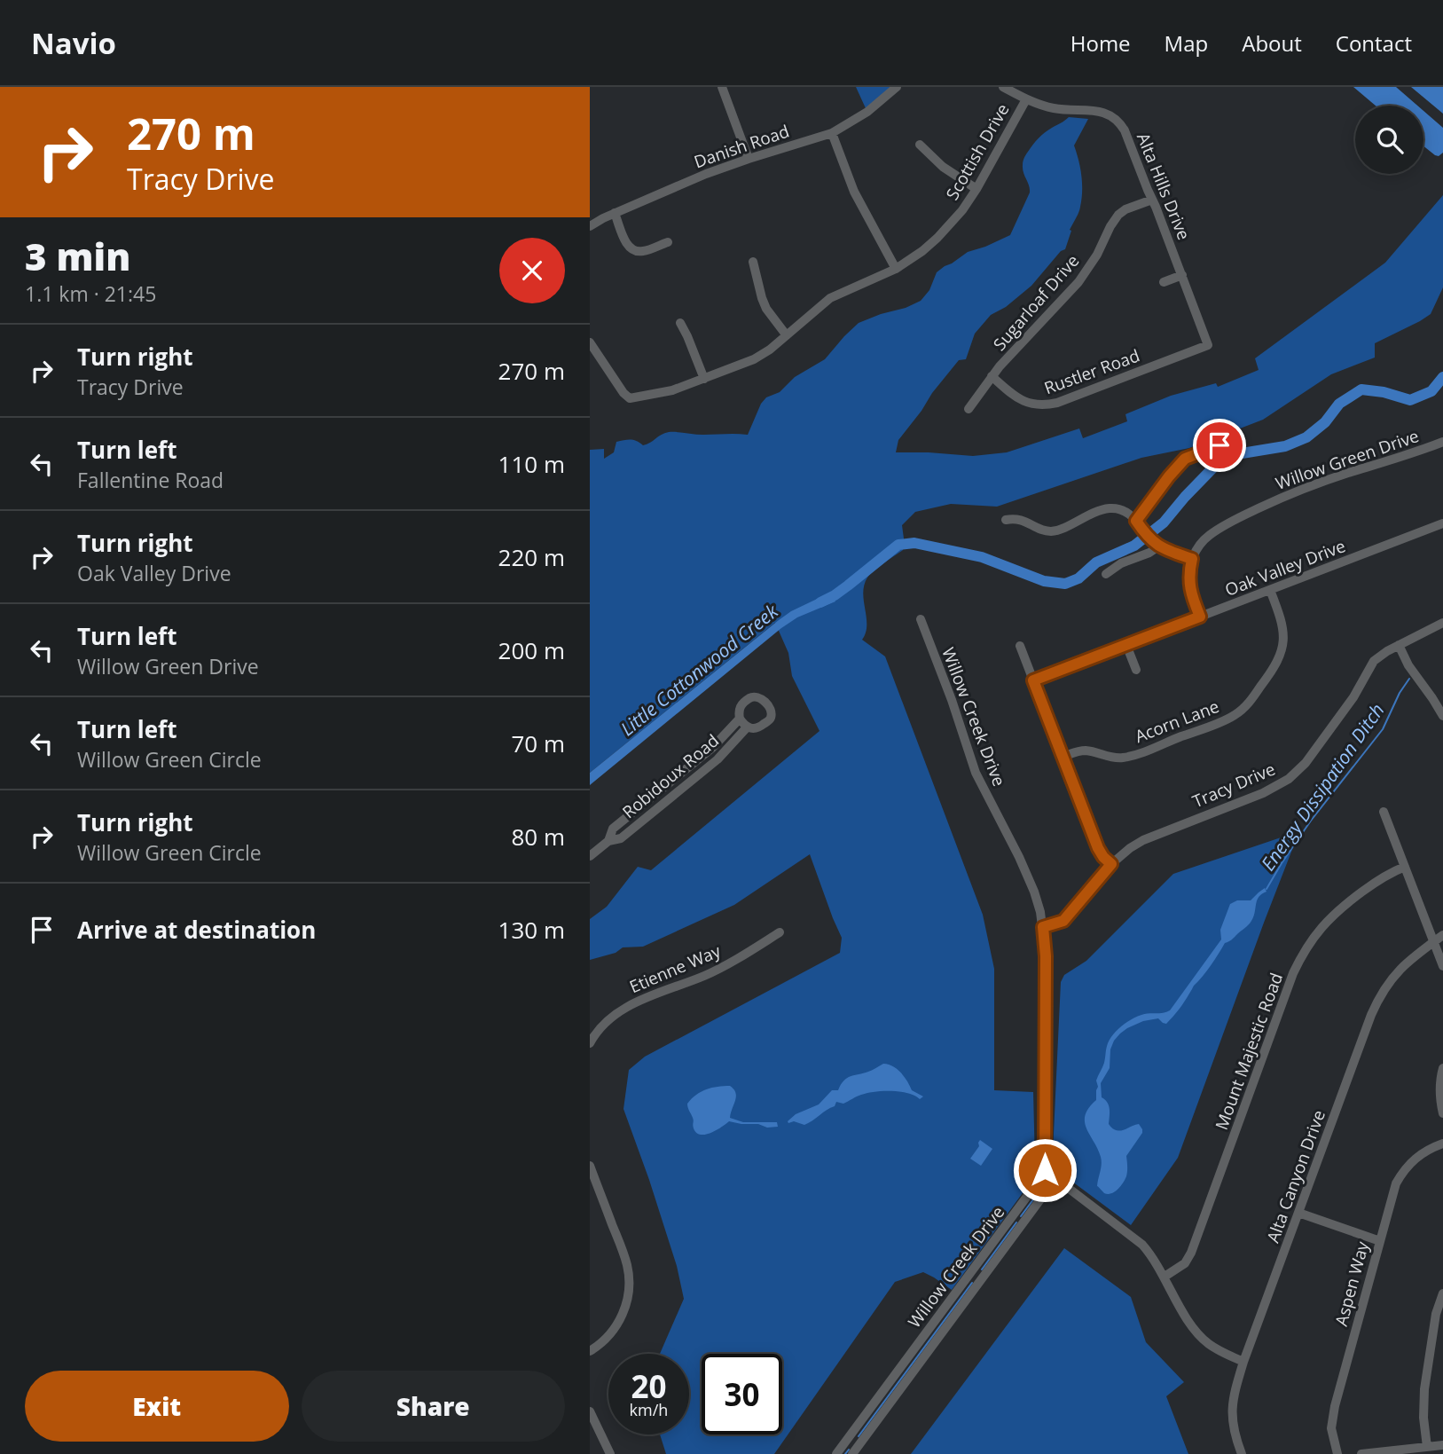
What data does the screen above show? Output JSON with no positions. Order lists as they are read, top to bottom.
{
  "streets": {
    "street": [
      "Danish Road",
      "Scottish Drive",
      "Alta Hills Drive",
      "Sugarloaf Drive",
      "Rustler Road",
      "Willow Green Drive",
      "Oak Valley Drive",
      "Willow Creek Drive",
      "Acorn Lane",
      "Robidoux Road",
      "Tracy Drive",
      "Etienne Way",
      "Mount Majestic Road",
      "Alta Canyon Drive",
      "Aspen Way"
    ]
  },
  "crossings": [
    ["Scottish Drive", "Alta Hills Drive"],
    ["Alta Hills Drive", "Sugarloaf Drive"],
    ["Alta Hills Drive", "Rustler Road"],
    ["Sugarloaf Drive", "Rustler Road"],
    ["Oak Valley Drive", "Acorn Lane"],
    ["Willow Creek Drive", "Tracy Drive"]
  ],
  "water": ["Little Cottonwood Creek", "Energy Dissipation Ditch"],
  "page": {
    "header": "Navio",
    "nav": [
      "Home",
      "Map",
      "About",
      "Contact"
    ],
    "turn": ["270 m", "Tracy Drive"],
    "heading": ["3 min", "1.1 km · 21:45"],
    "list": [
      {
        "name": "Turn right",
        "note": "Tracy Drive",
        "value": "270 m"
      },
      {
        "name": "Turn left",
        "note": "Fallentine Road",
        "value": "110 m"
      },
      {
        "name": "Turn right",
        "note": "Oak Valley Drive",
        "value": "220 m"
      },
      {
        "name": "Turn left",
        "note": "Willow Green Drive",
        "value": "200 m"
      },
      {
        "name": "Turn left",
        "note": "Willow Green Circle",
        "value": "70 m"
      },
      {
        "name": "Turn right",
        "note": "Willow Green Circle",
        "value": "80 m"
      },
      {
        "name": "Arrive at destination",
        "value": "130 m"
      }
    ],
    "speed": "20 km/h",
    "limit": "30",
    "buttons": ["Exit", "Share"]
  }
}
